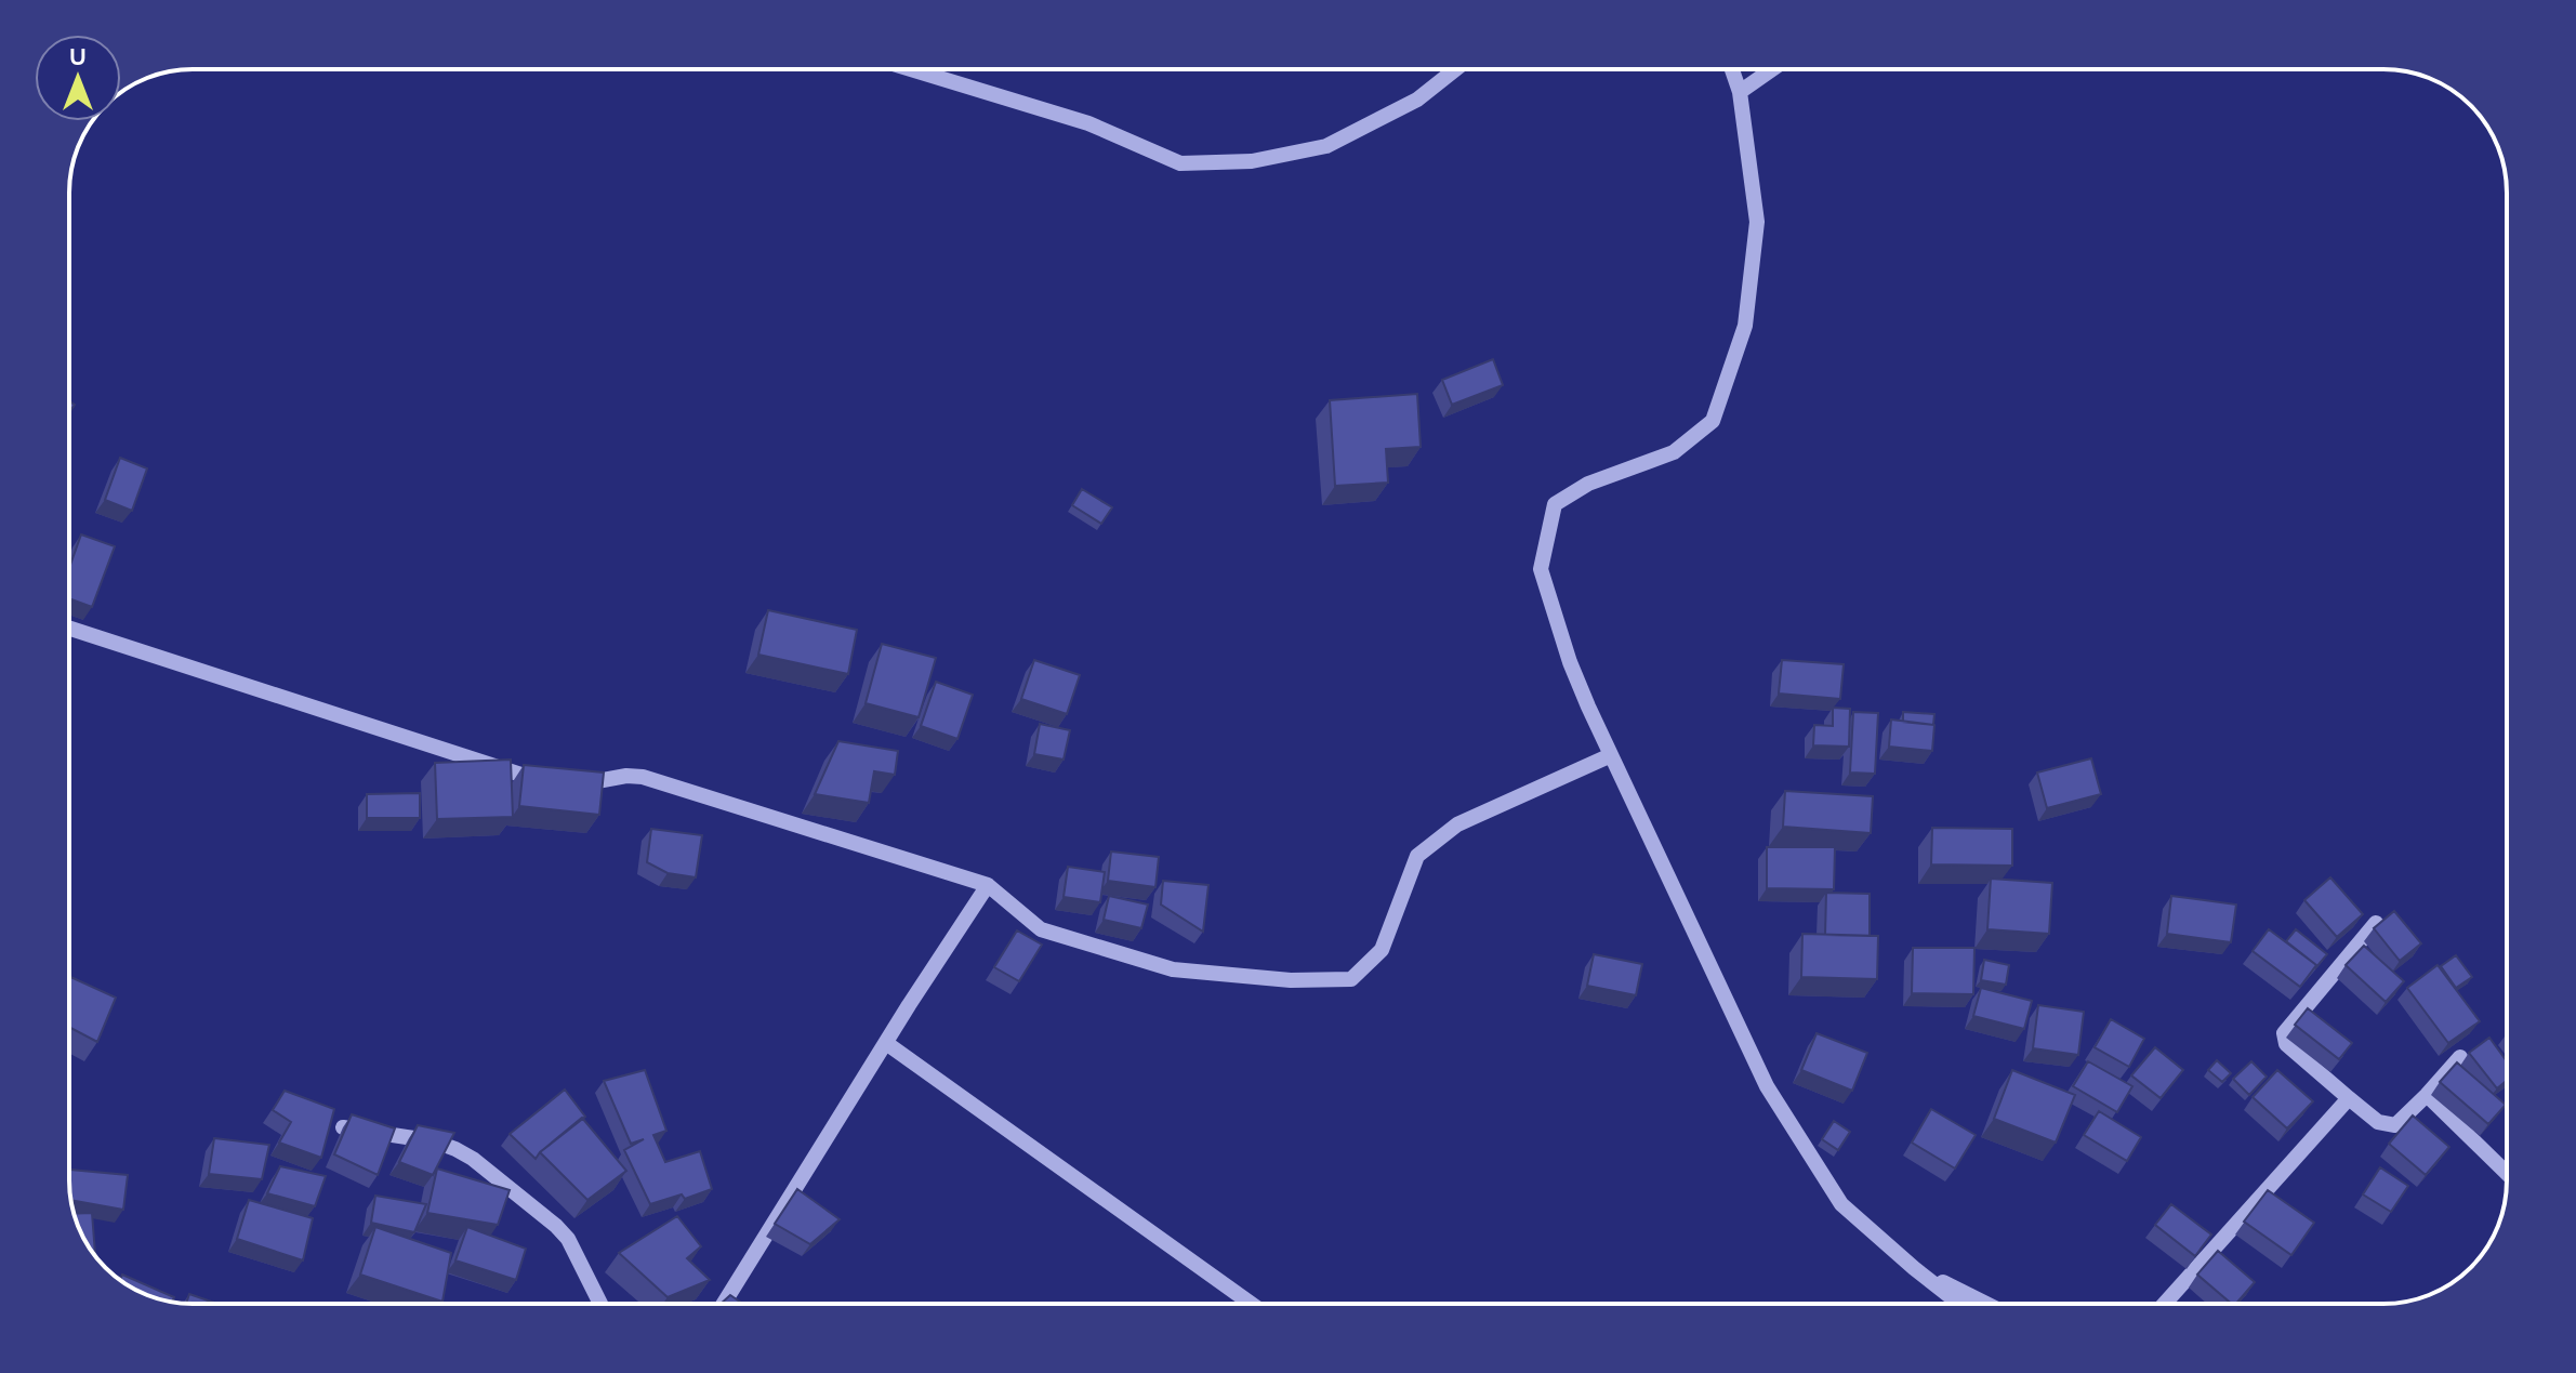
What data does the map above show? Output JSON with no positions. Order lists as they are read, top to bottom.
{
  "north": "top"
}
